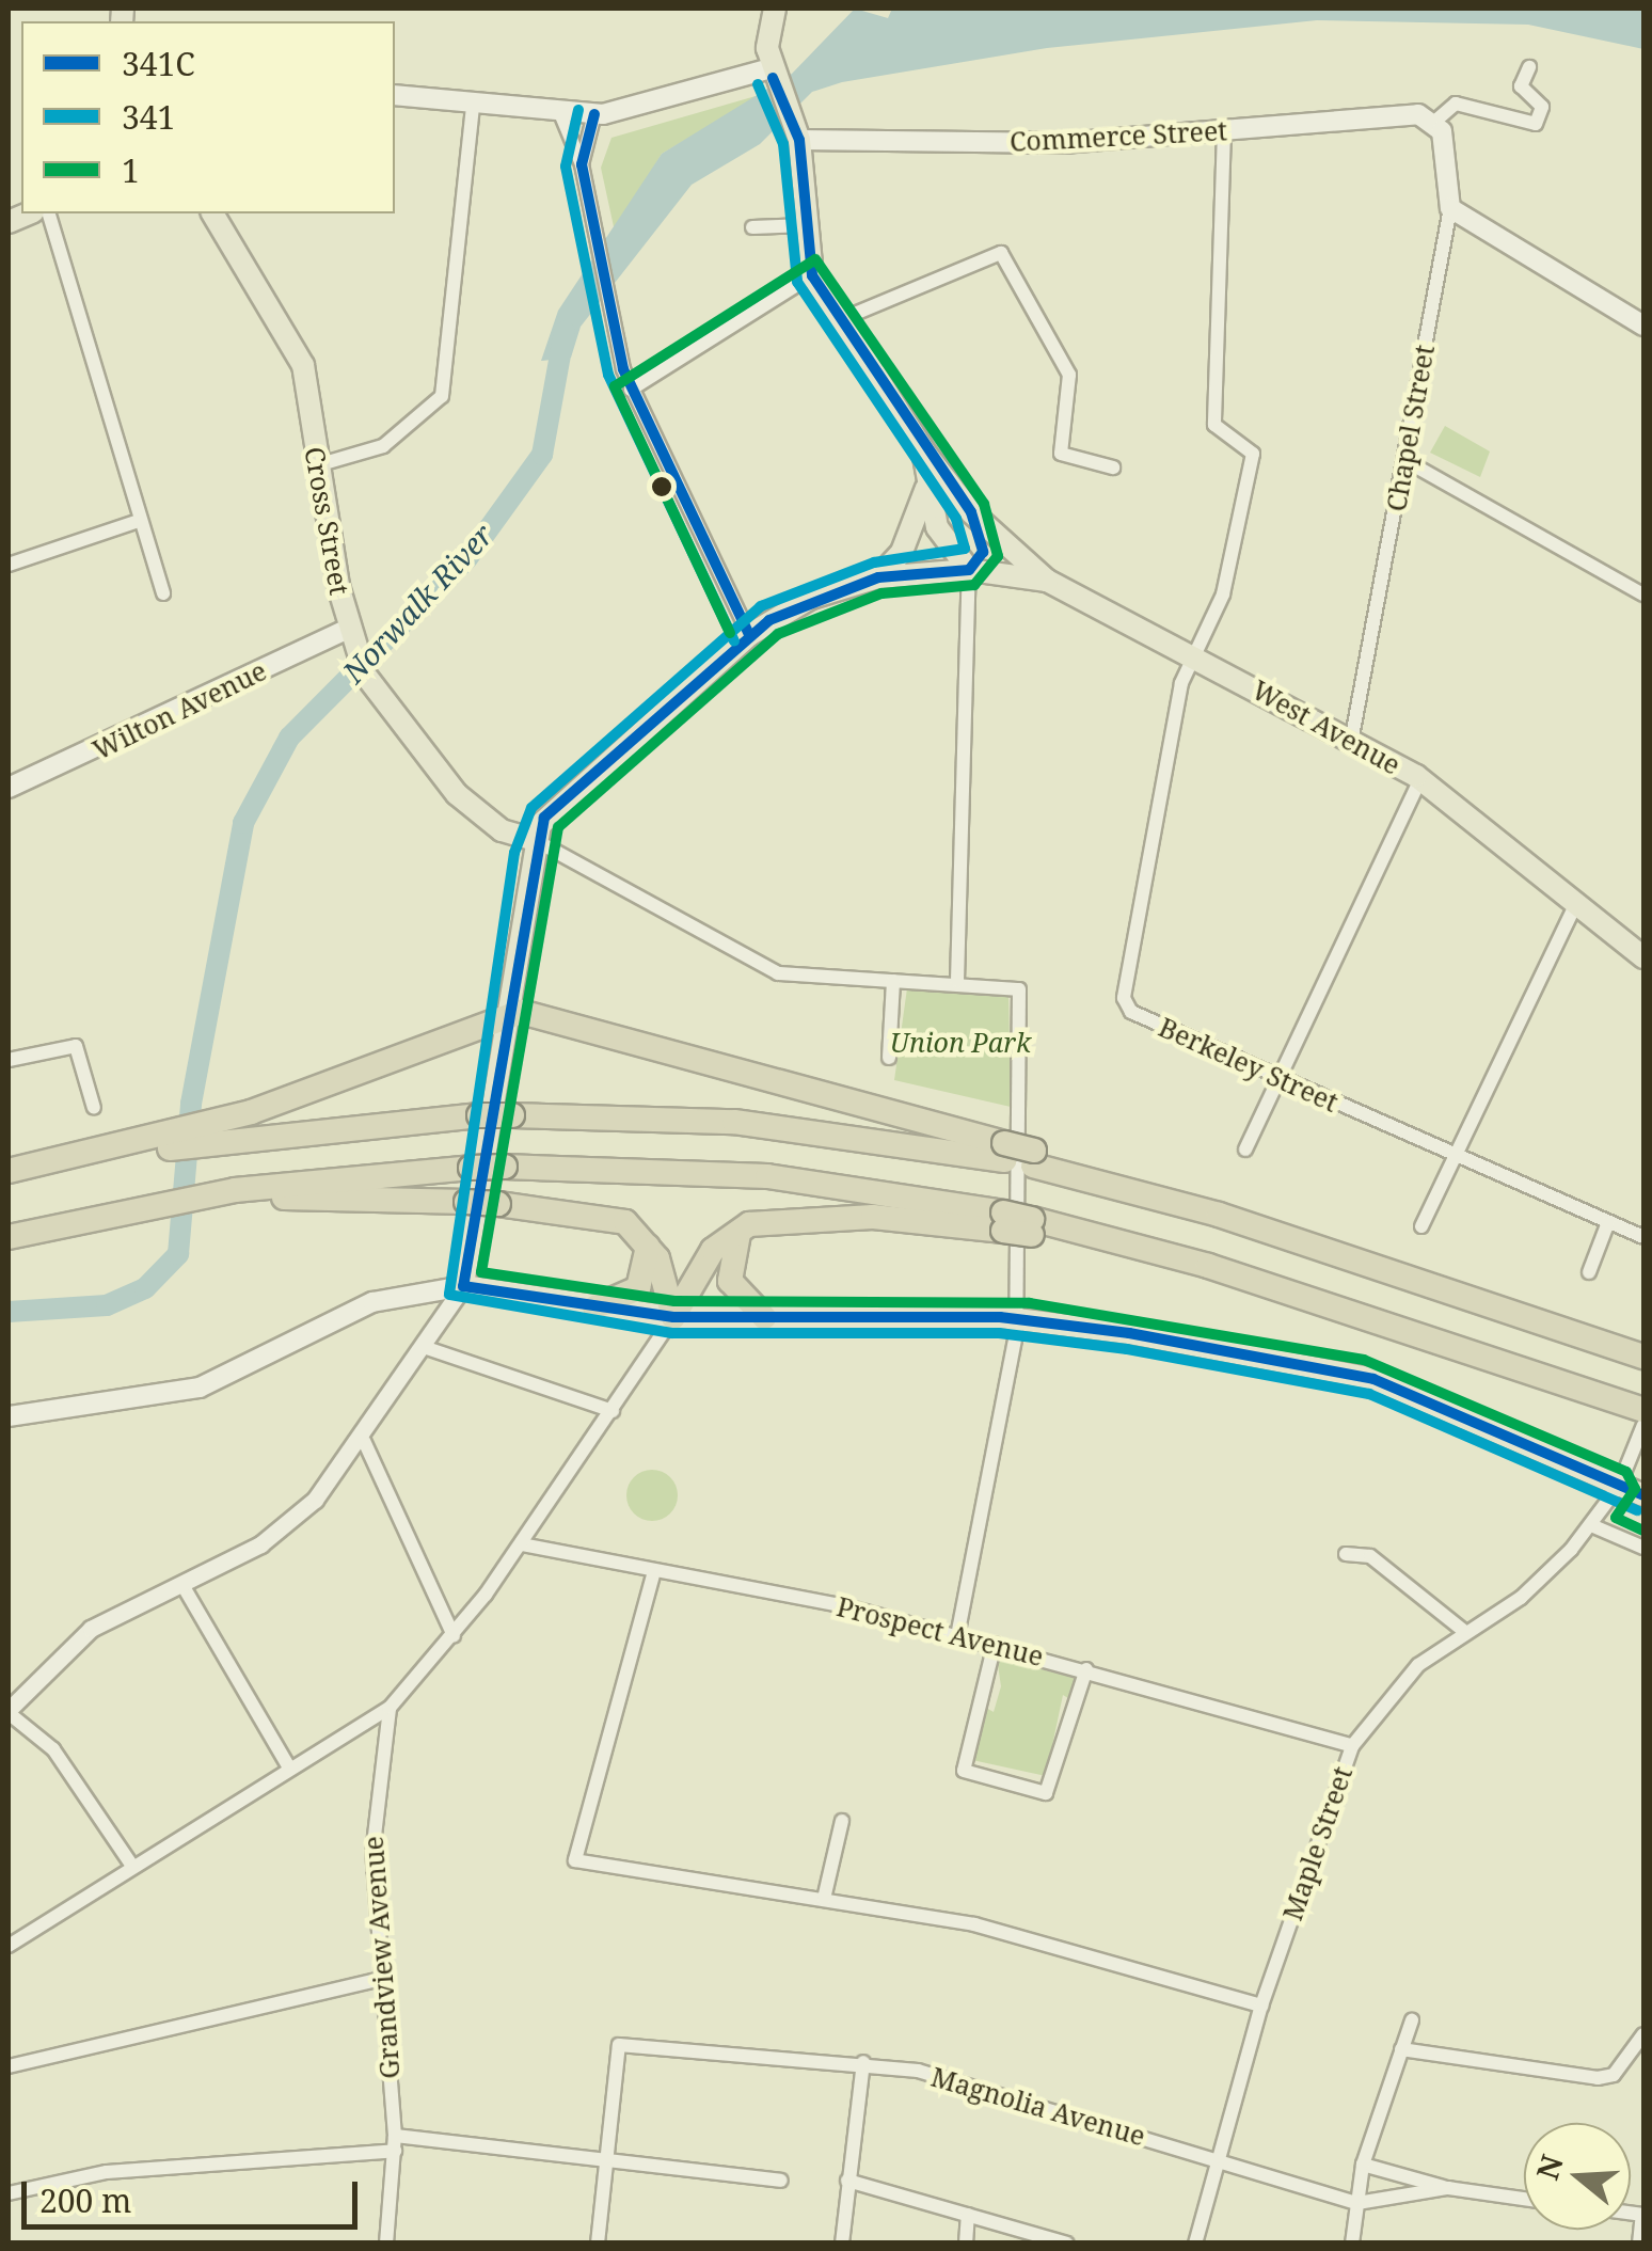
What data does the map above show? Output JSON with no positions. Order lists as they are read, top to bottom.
{
  "streets": {
    "main road": [
      "Commerce Street",
      "Chapel Street",
      "Cross Street",
      "Wilton Avenue",
      "West Avenue"
    ],
    "street": [
      "Berkeley Street",
      "Prospect Avenue",
      "Maple Street",
      "Grandview Avenue",
      "Magnolia Avenue"
    ]
  },
  "crossings": [
    ["Commerce Street", "Chapel Street"],
    ["Commerce Street", "Berkeley Street"],
    ["Chapel Street", "West Avenue"],
    ["Cross Street", "Wilton Avenue"],
    ["Cross Street", "West Avenue"],
    ["West Avenue", "Berkeley Street"],
    ["Prospect Avenue", "Maple Street"],
    ["Maple Street", "Magnolia Avenue"]
  ],
  "water": ["Norwalk River"],
  "parks": ["Union Park"],
  "lines": ["transit line 341C", "transit line 341", "transit line 1"],
  "legend": ["341C", "341", "1"],
  "scale_bar": "200 m",
  "north": "left"
}
